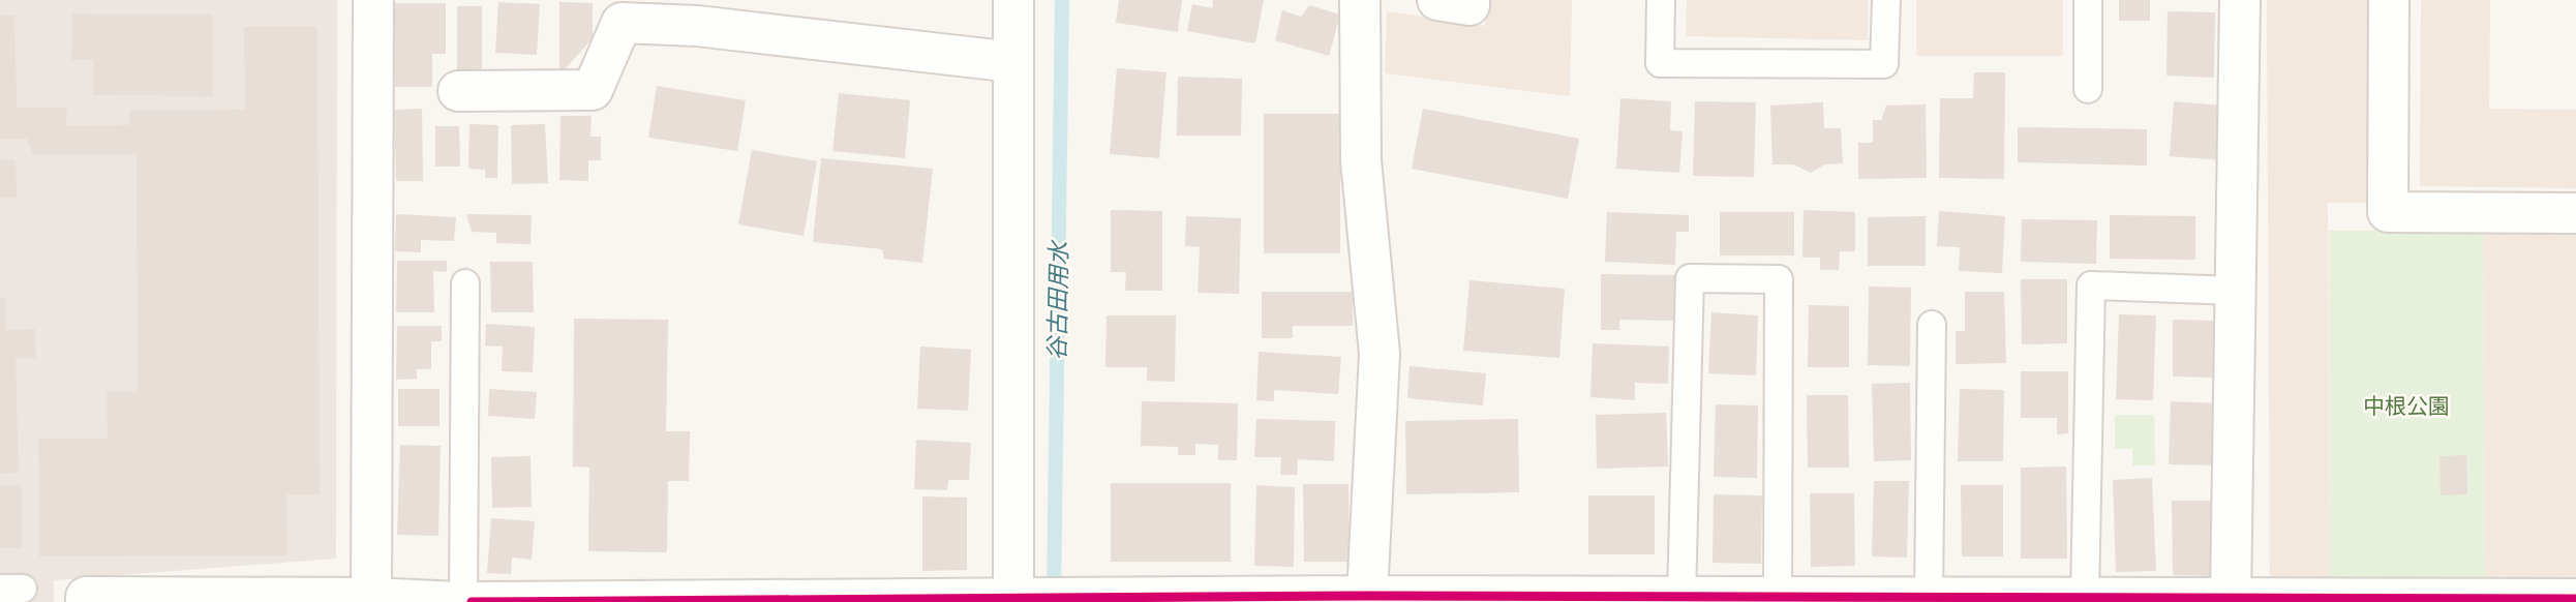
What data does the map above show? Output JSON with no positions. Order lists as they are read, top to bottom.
{
  "water": ["谷古田用水"],
  "parks": ["中根公園"]
}
